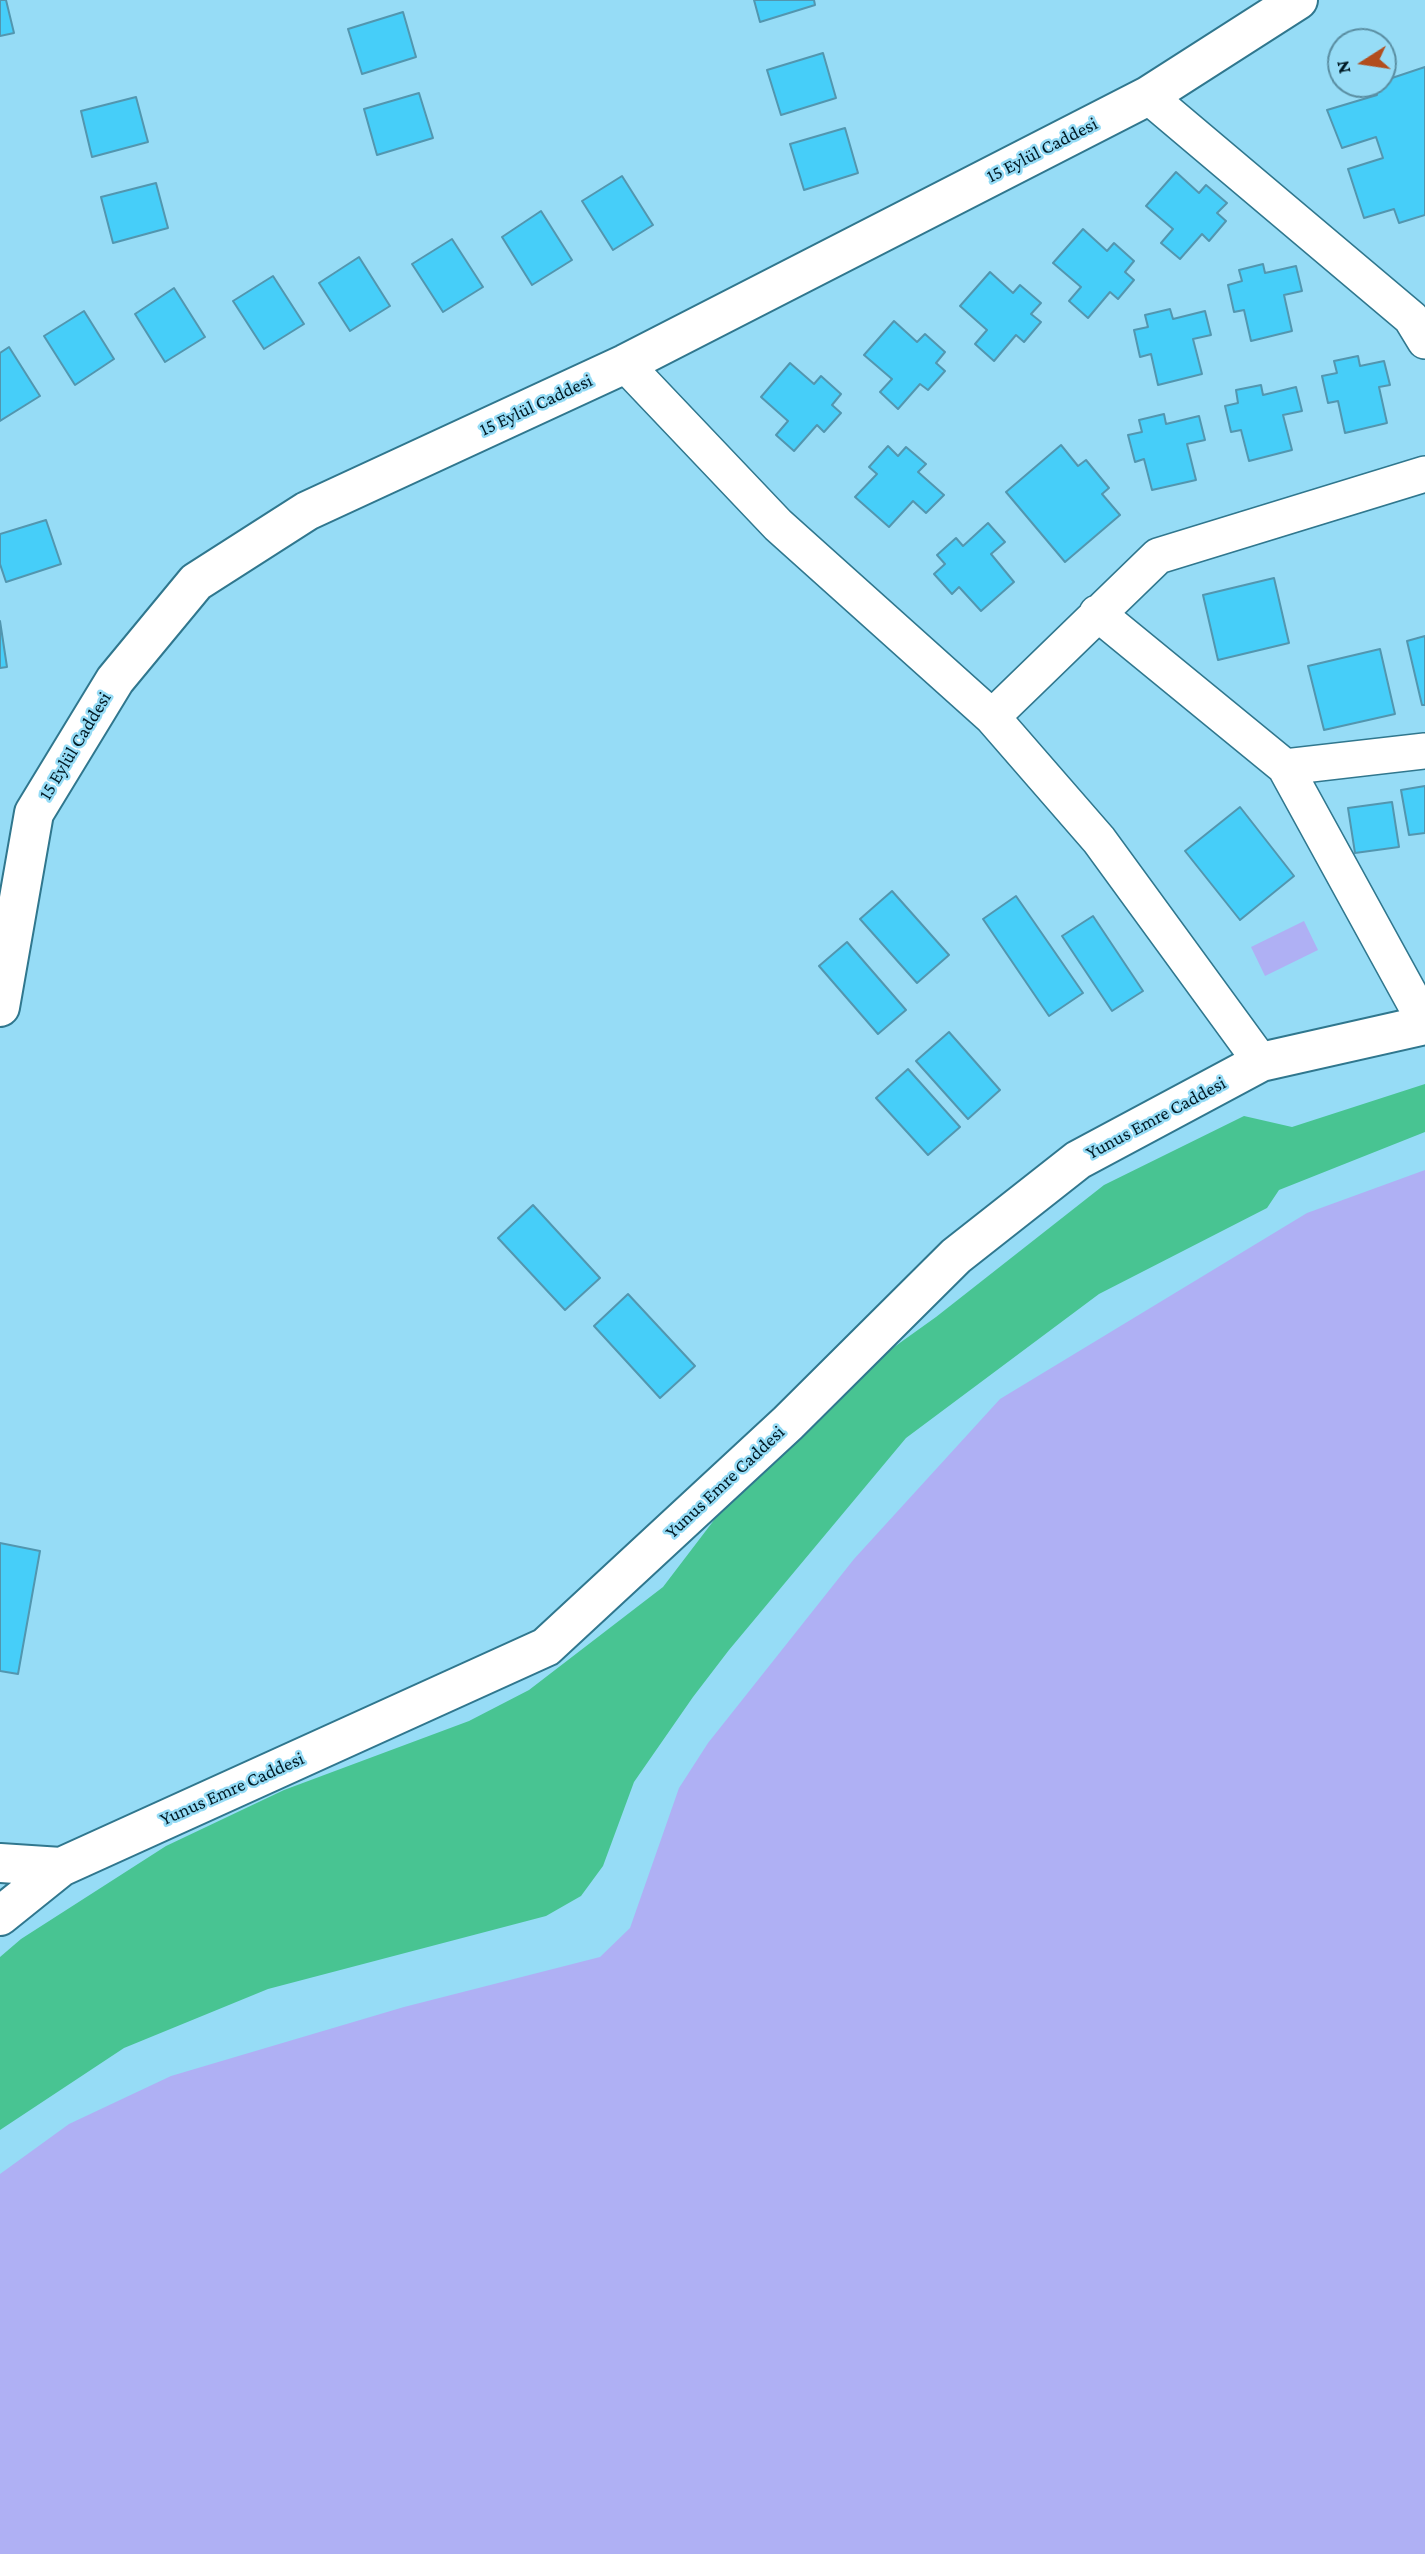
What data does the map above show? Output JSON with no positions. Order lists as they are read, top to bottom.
{
  "streets": {
    "main road": ["15 Eylül Caddesi", "Yunus Emre Caddesi"]
  },
  "north": "left"
}
